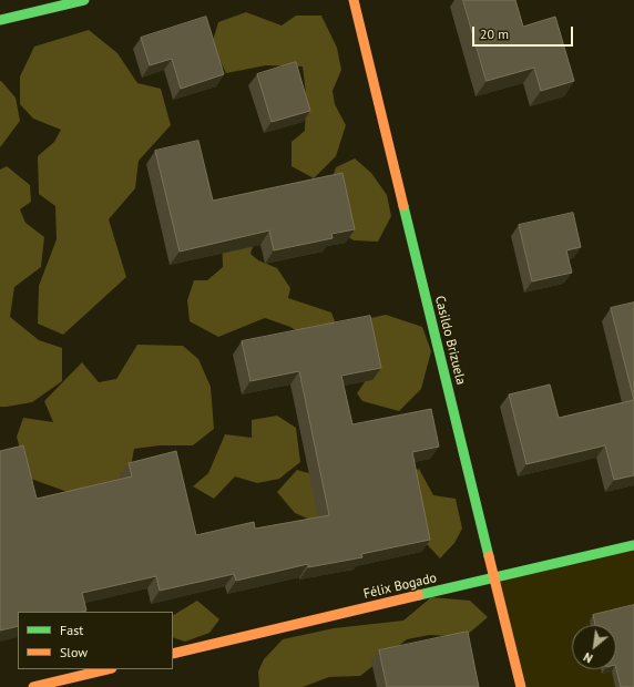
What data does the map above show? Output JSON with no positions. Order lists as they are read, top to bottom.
{
  "streets": {
    "street": ["Casildo Brizuela", "Félix Bogado"]
  },
  "crossings": [
    ["Casildo Brizuela", "Félix Bogado"]
  ],
  "legend": ["Fast", "Slow"],
  "scale_bar": "20 m",
  "north": "bottom left"
}
